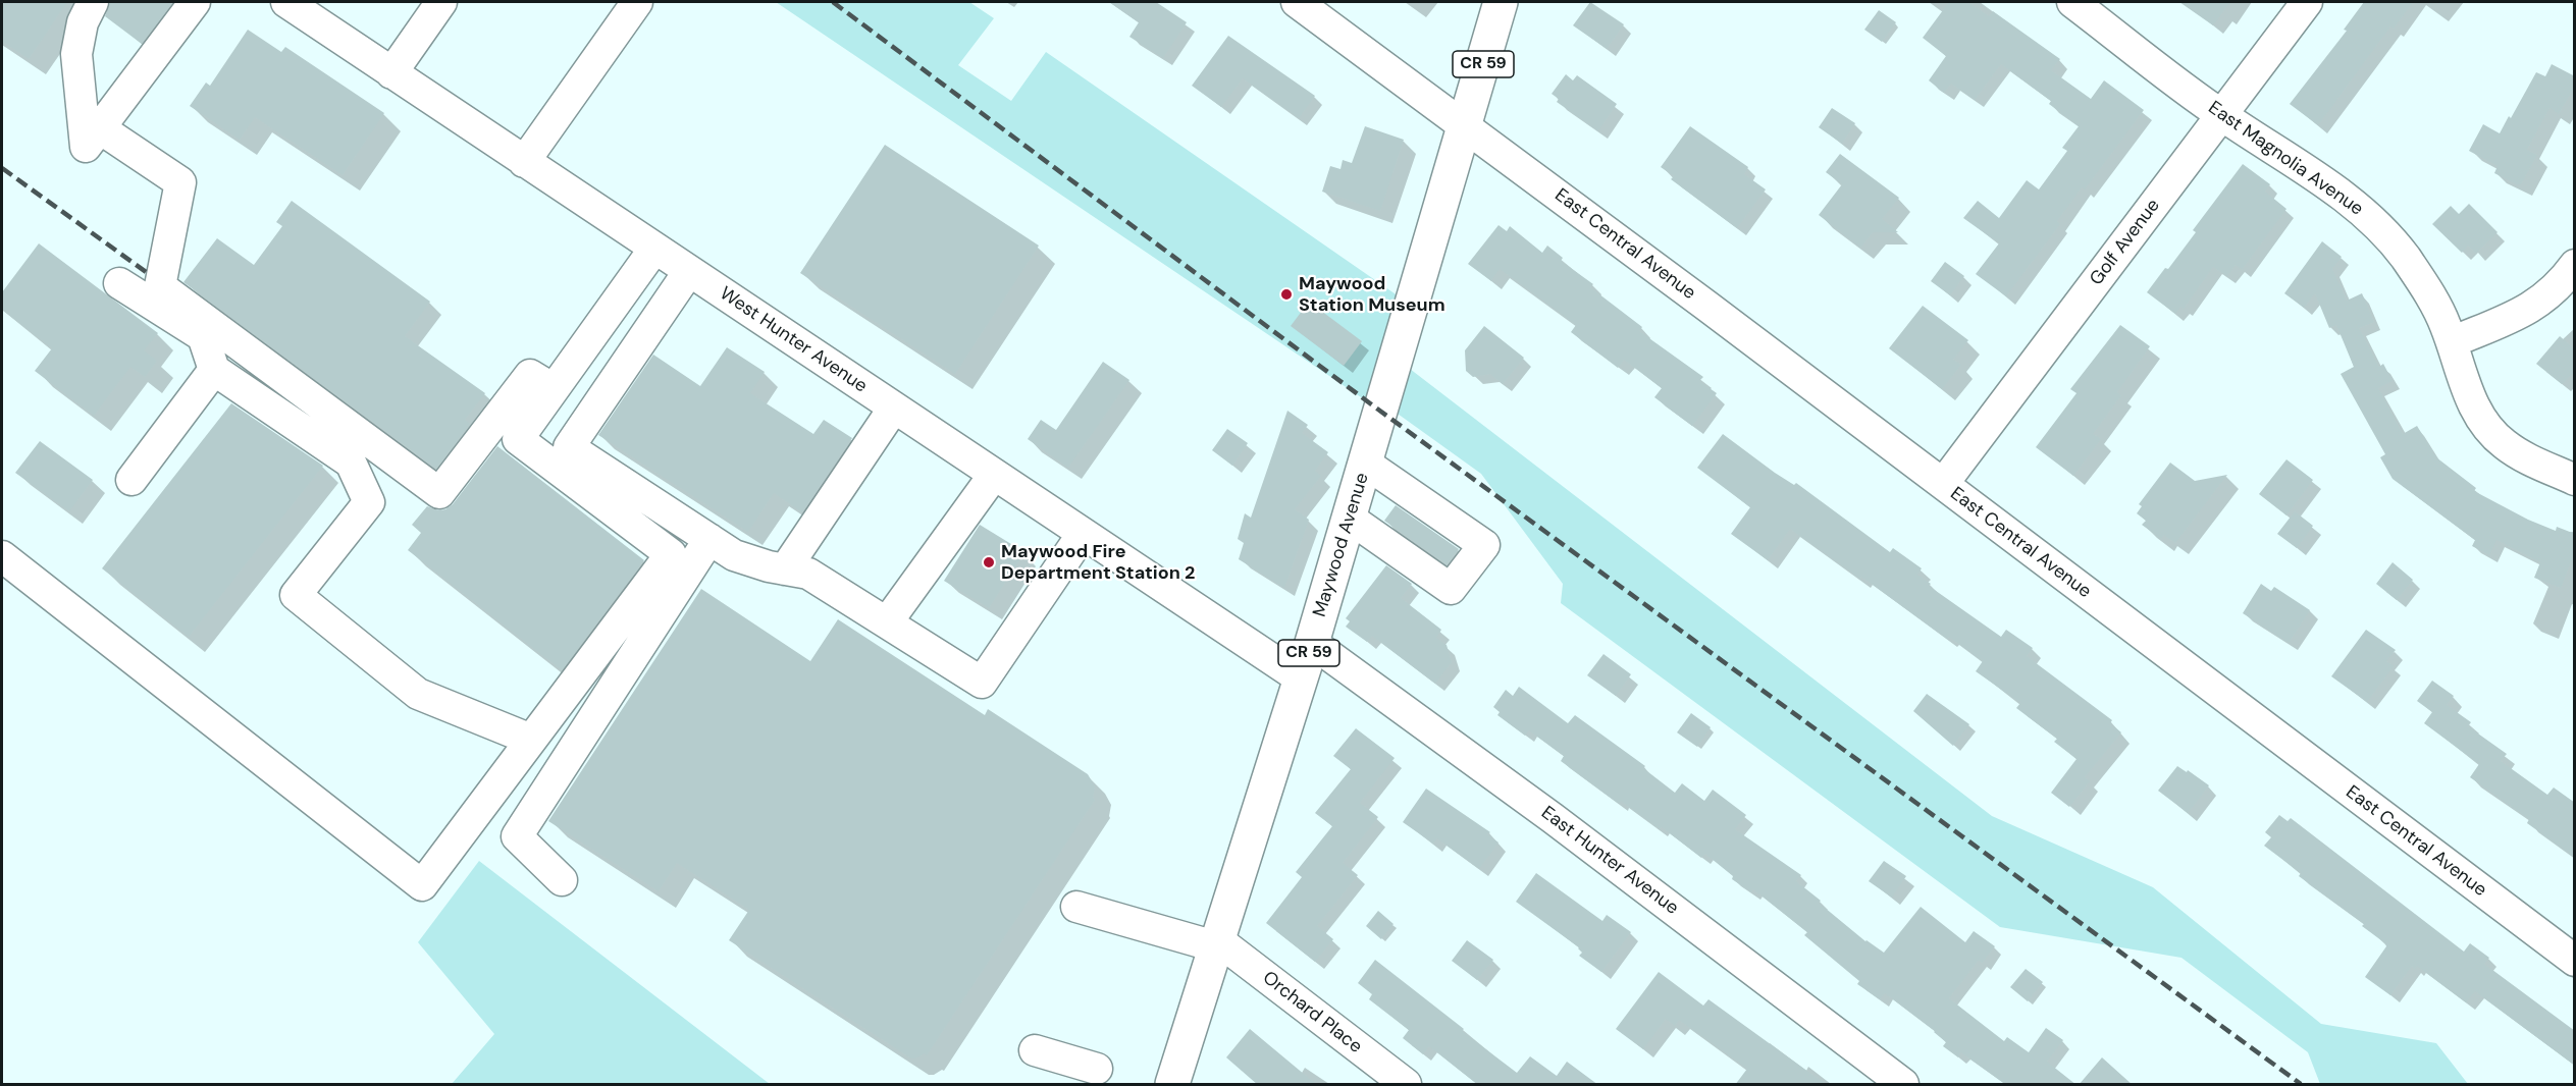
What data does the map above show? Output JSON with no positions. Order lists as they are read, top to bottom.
{
  "streets": {
    "main road": ["CR 59", "Maywood Avenue"],
    "street": [
      "East Magnolia Avenue",
      "Golf Avenue",
      "East Central Avenue",
      "West Hunter Avenue",
      "East Hunter Avenue",
      "Orchard Place"
    ]
  },
  "crossings": [
    ["East Magnolia Avenue", "Golf Avenue"],
    ["Golf Avenue", "East Central Avenue"],
    ["East Central Avenue", "Maywood Avenue"],
    ["West Hunter Avenue", "Maywood Avenue"],
    ["Maywood Avenue", "East Hunter Avenue"],
    ["Maywood Avenue", "Orchard Place"]
  ],
  "places": ["Maywood Station Museum", "Maywood Fire Department Station 2"]
}
